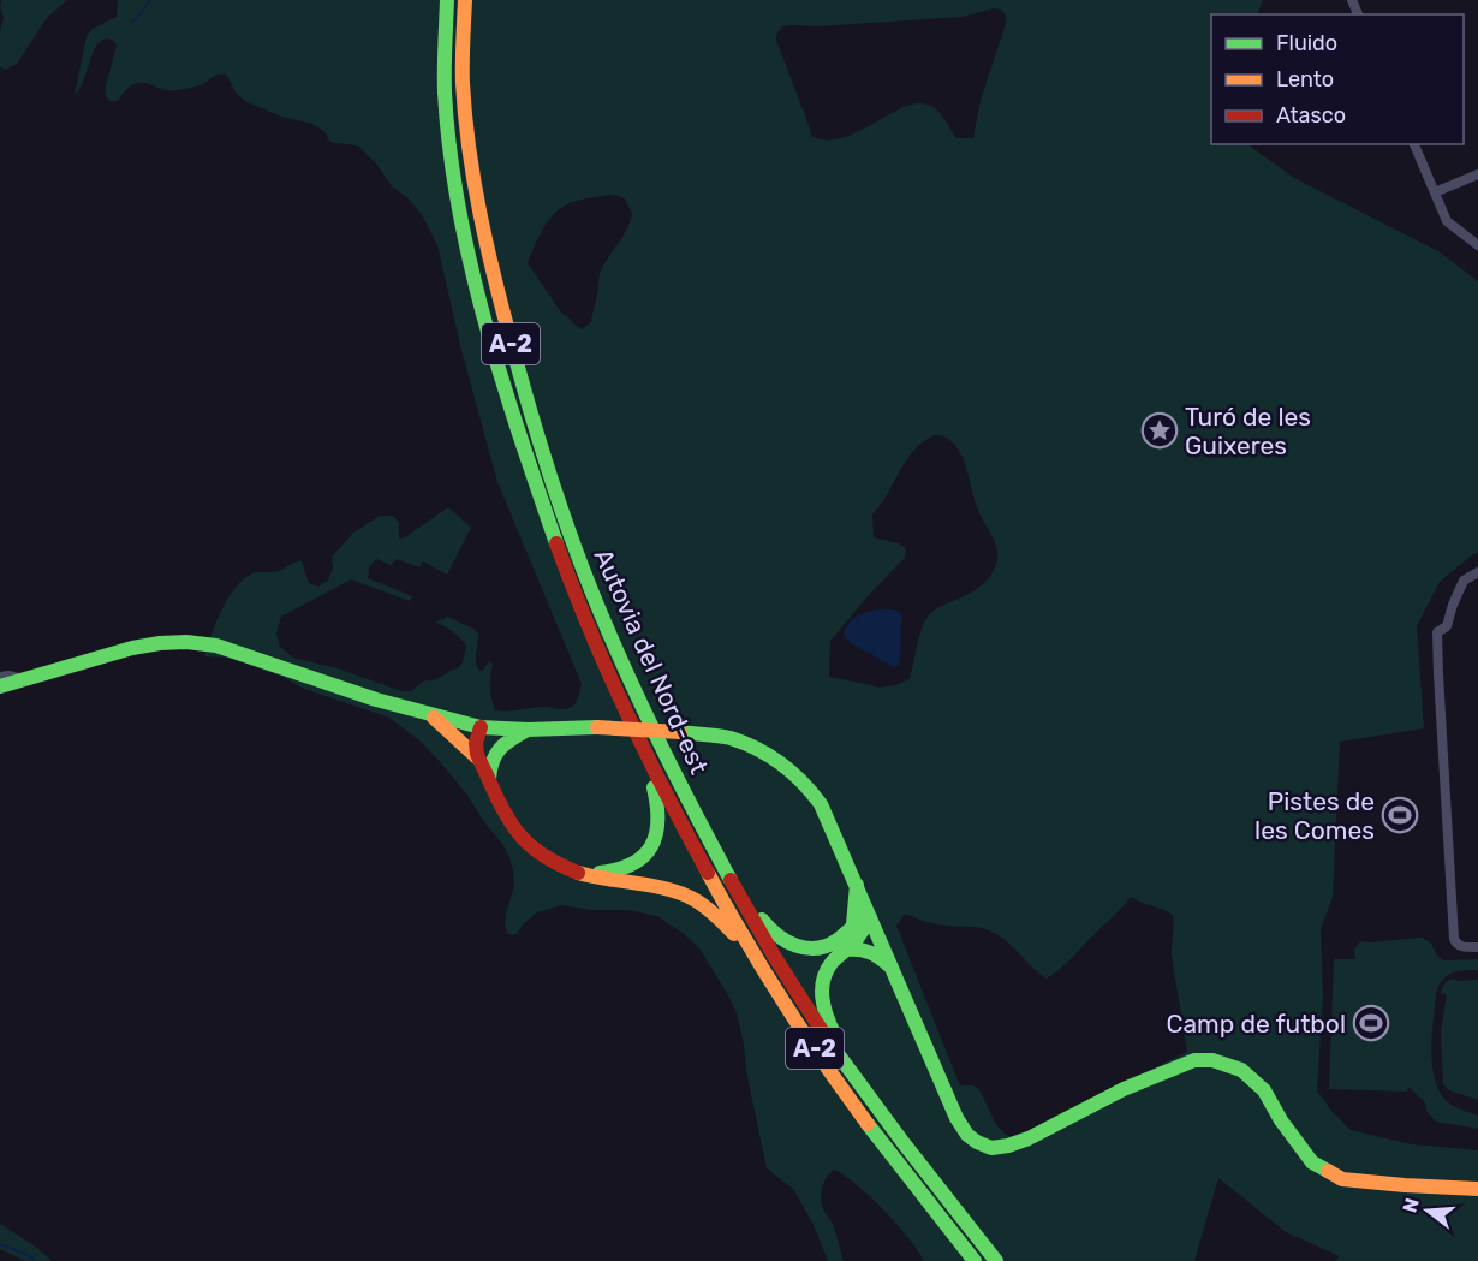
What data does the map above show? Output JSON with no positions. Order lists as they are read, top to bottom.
{
  "streets": {
    "main road": ["A-2", "Autovia del Nord-est"]
  },
  "places": {
    "place": ["Turó de les Guixeres"],
    "sports": ["Pistes de les Comes", "Camp de futbol"]
  },
  "legend": ["Fluido", "Lento", "Atasco"],
  "north": "left"
}
